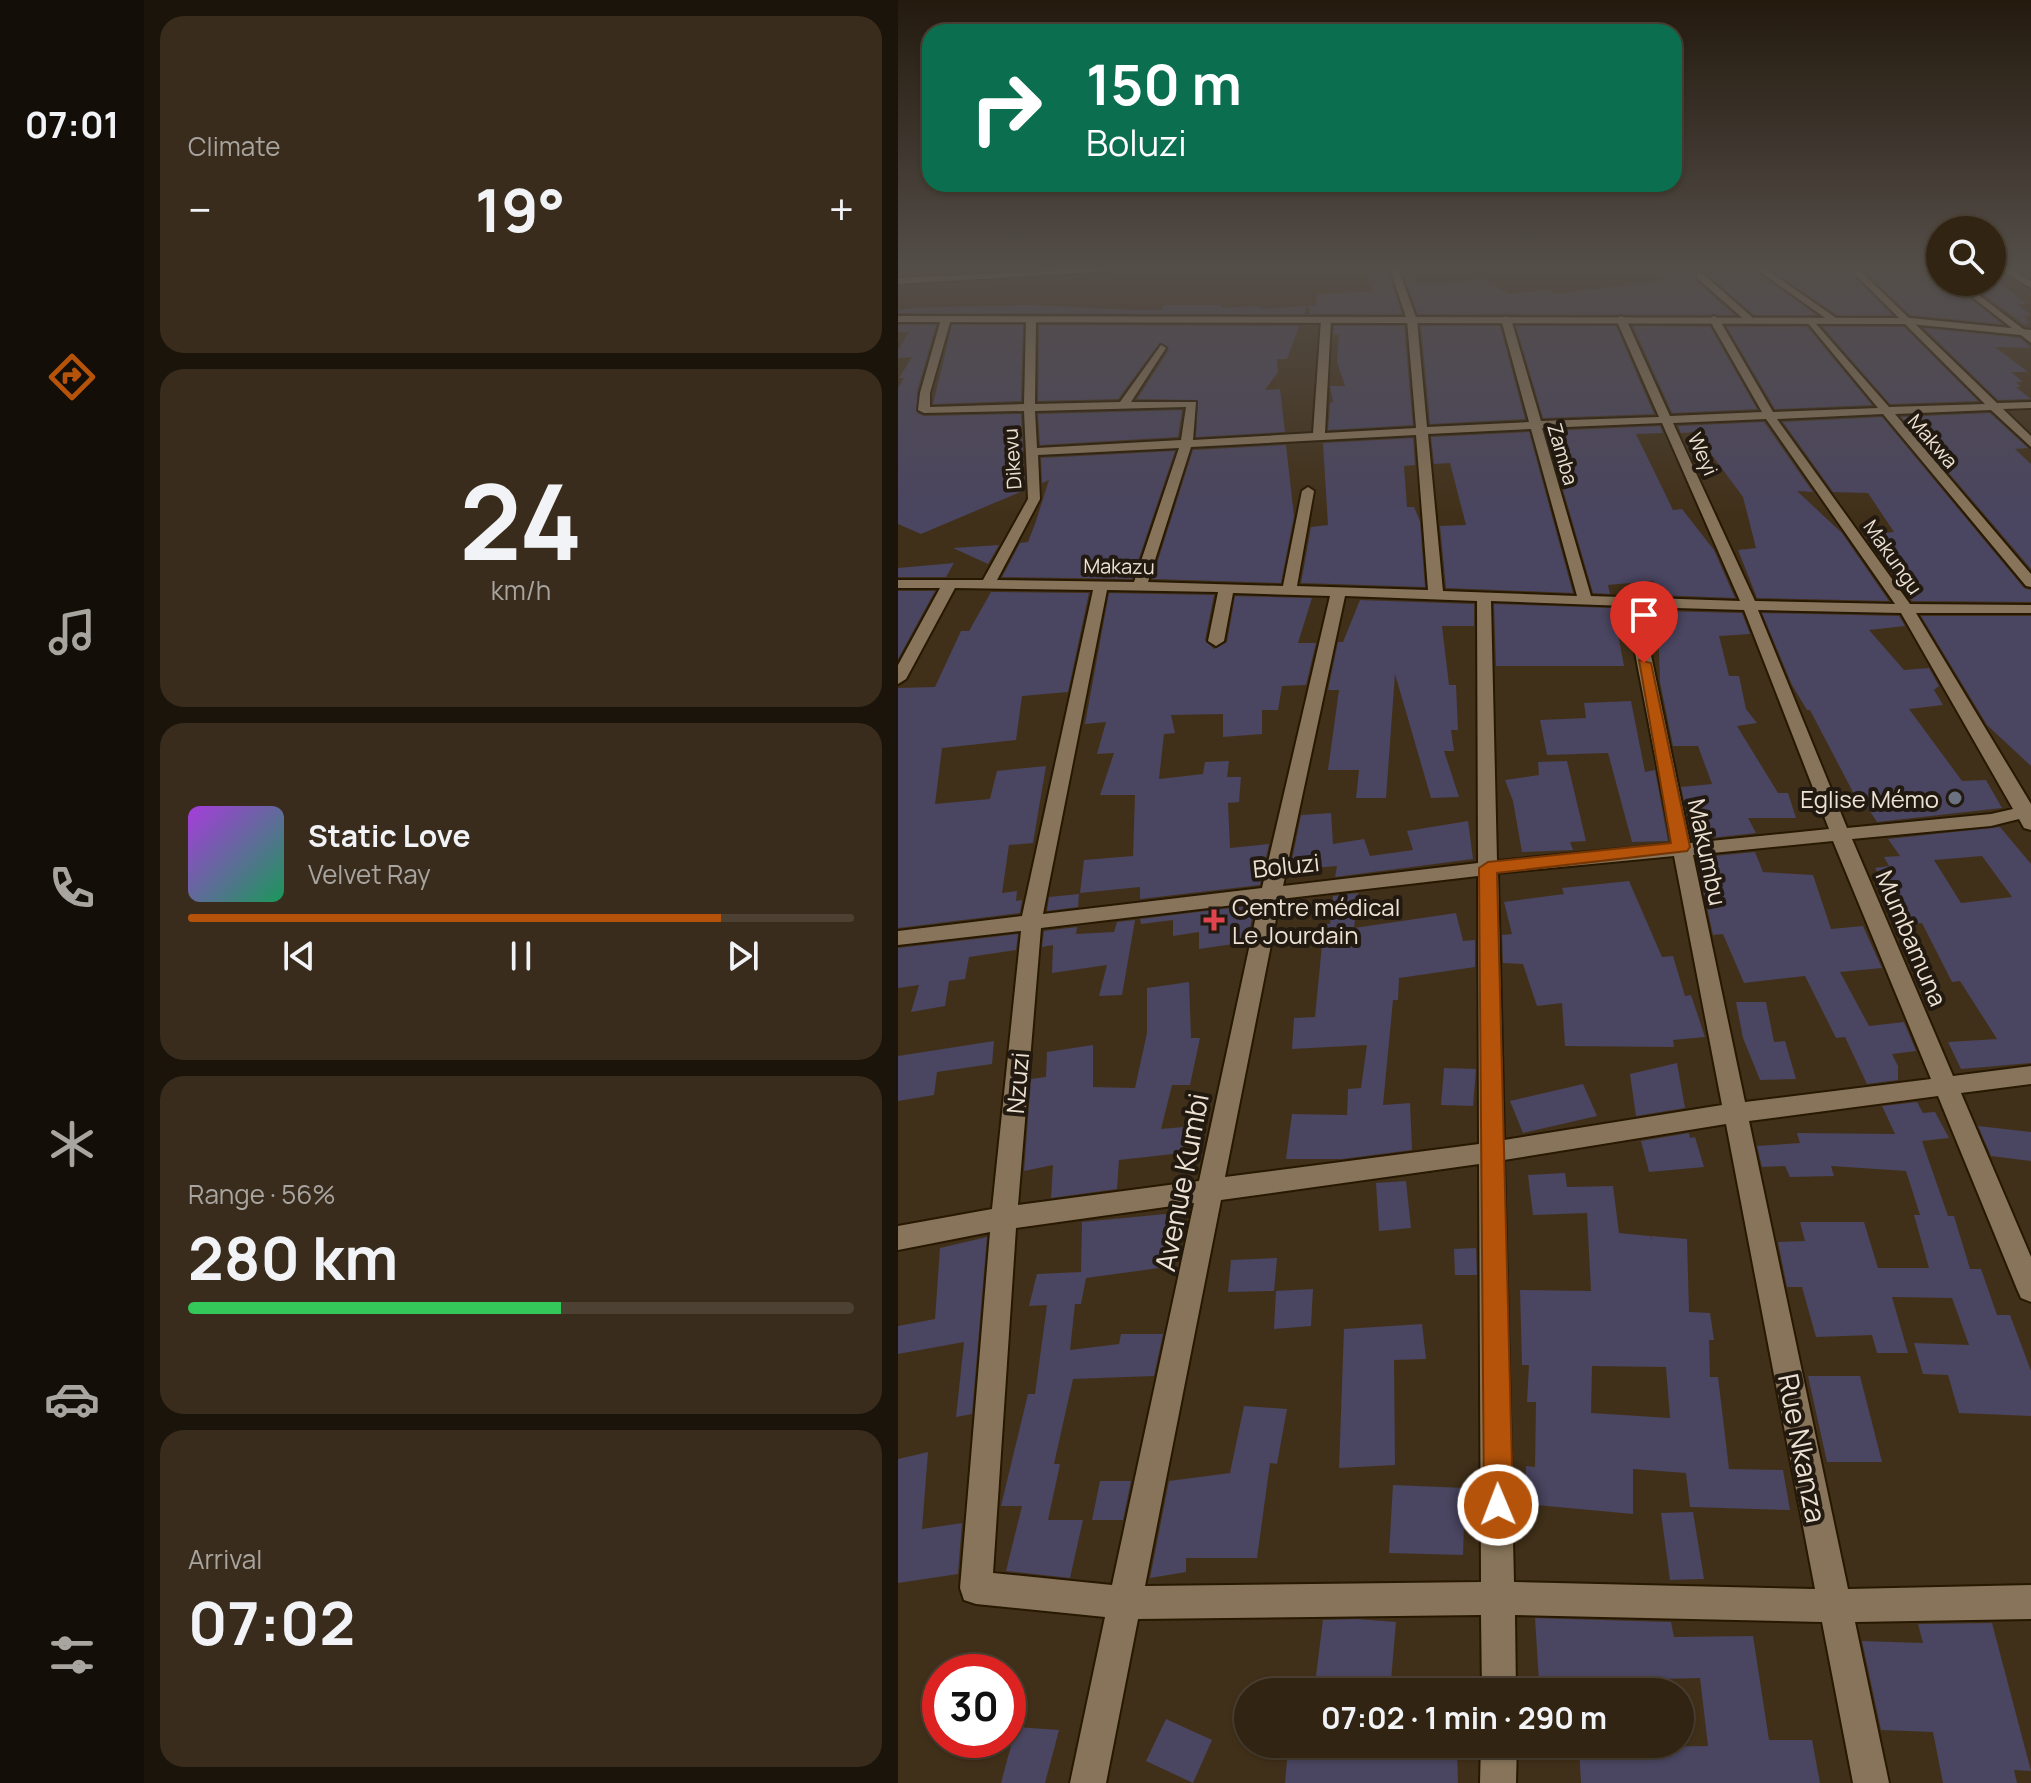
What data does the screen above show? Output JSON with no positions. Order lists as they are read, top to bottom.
{
  "streets": {
    "street": [
      "Makwa",
      "Zamba",
      "Weyi",
      "Dikevu",
      "Makungu",
      "Makazu",
      "Makumbu",
      "Boluzi",
      "Mumbamuna",
      "Nzuzi",
      "Avenue Kumbi",
      "Rue Nkanza"
    ]
  },
  "crossings": [
    ["Zamba", "Makazu"],
    ["Weyi", "Makazu"],
    ["Weyi", "Mumbamuna"],
    ["Dikevu", "Makazu"],
    ["Makungu", "Makazu"],
    ["Makungu", "Boluzi"],
    ["Makazu", "Makumbu"],
    ["Makazu", "Mumbamuna"],
    ["Makazu", "Nzuzi"],
    ["Makazu", "Avenue Kumbi"],
    ["Makumbu", "Boluzi"],
    ["Makumbu", "Rue Nkanza"],
    ["Boluzi", "Mumbamuna"],
    ["Boluzi", "Nzuzi"],
    ["Boluzi", "Avenue Kumbi"],
    ["Nzuzi", "Avenue Kumbi"]
  ],
  "places": {
    "other": ["Eglise Mémo"],
    "health": ["Centre médical Le Jourdain"]
  },
  "page": {
    "tabs": "07:01",
    "tile": [
      "Climate",
      ["24", "km/h"],
      ["Range · 56%", "280 km"],
      ["Arrival", "07:02"]
    ],
    "turn": ["150 m", "Boluzi"],
    "heat": ["−", "19°", "+"],
    "song": ["Static Love", "Velvet Ray"],
    "limit": "30",
    "trip": "07:02 · 1 min · 290 m"
  }
}
